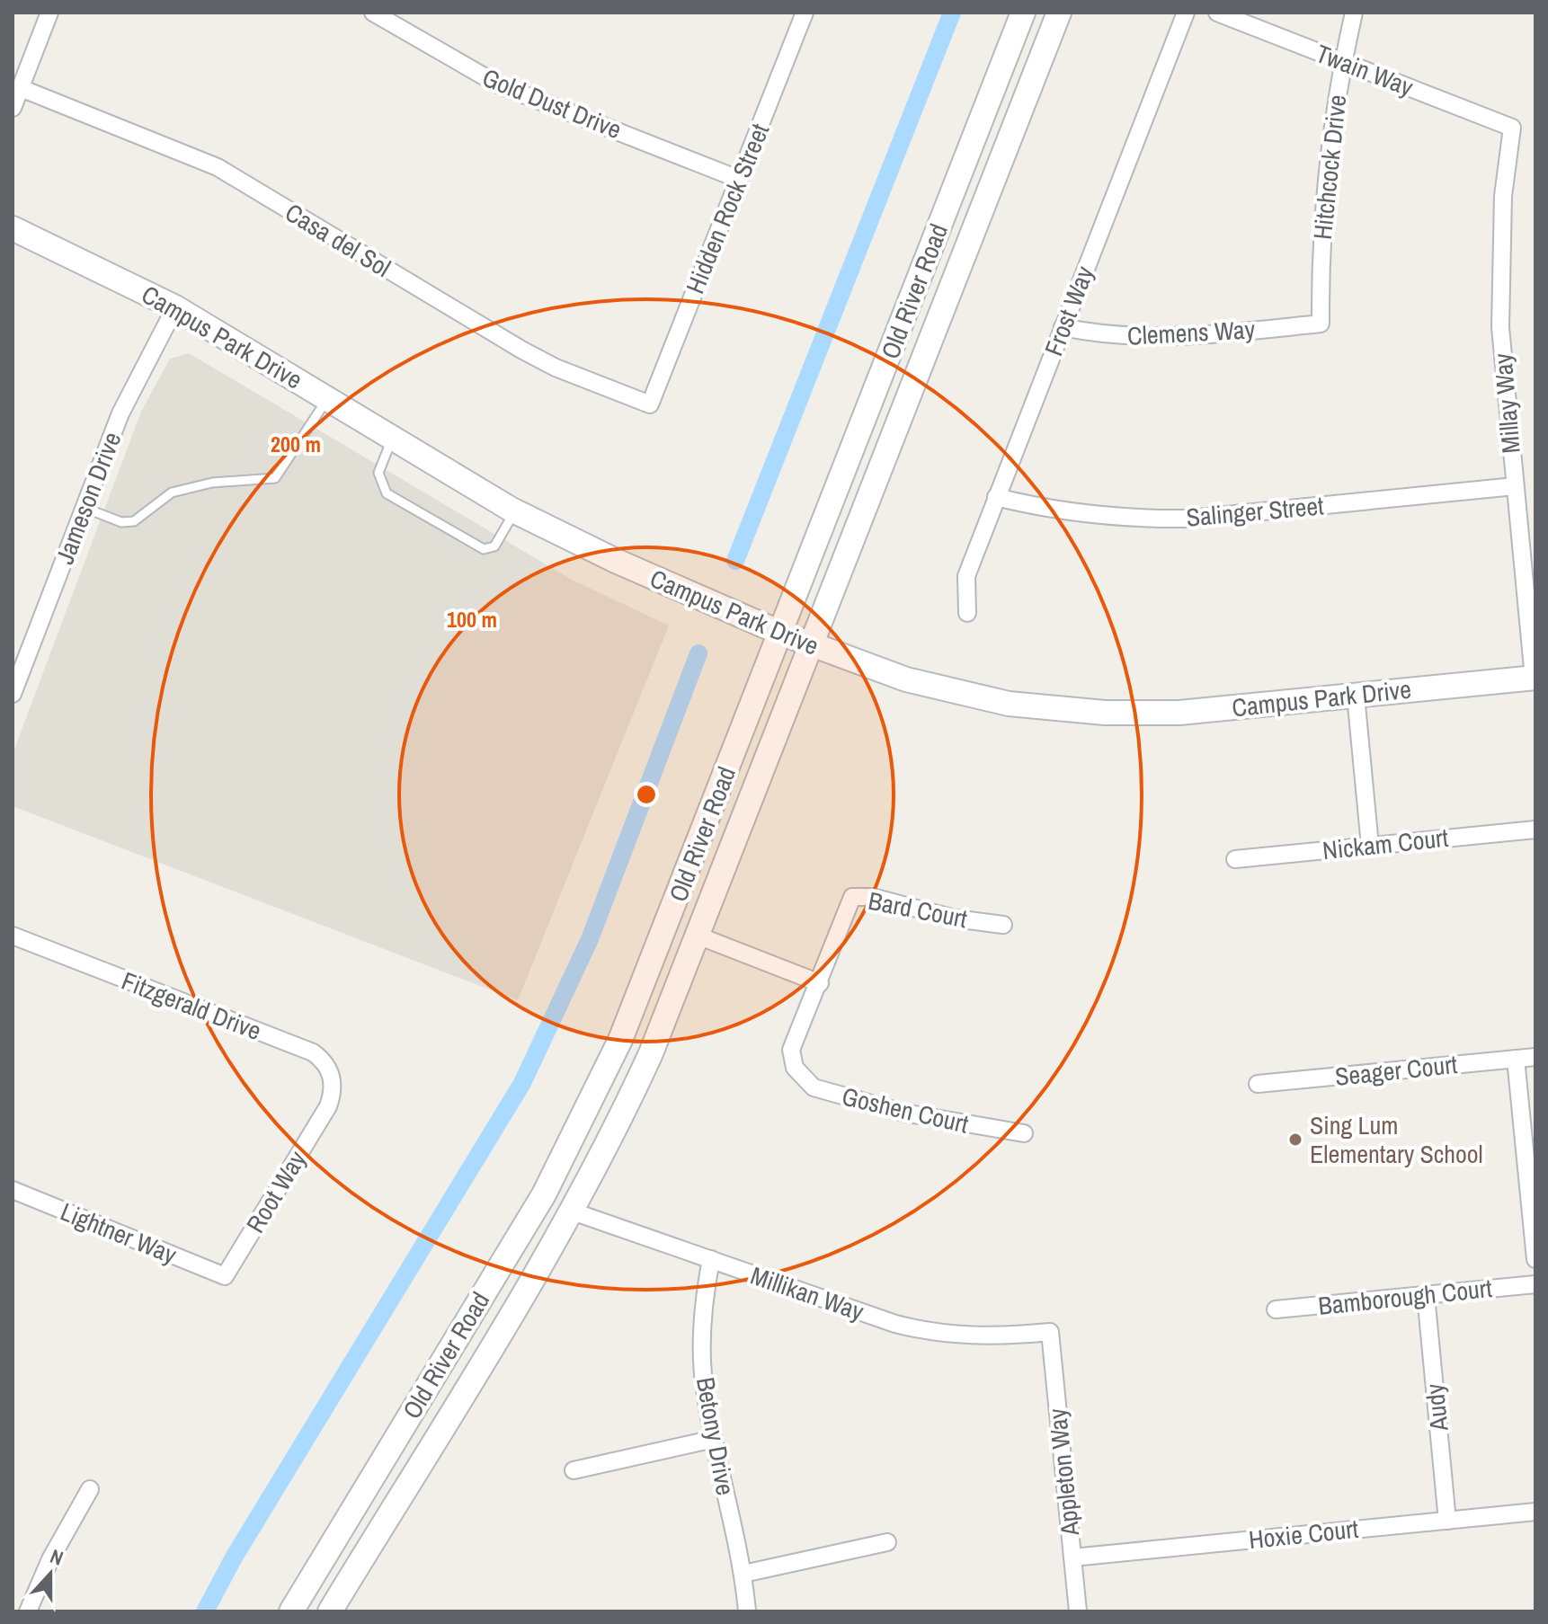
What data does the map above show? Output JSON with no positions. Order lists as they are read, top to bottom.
{
  "streets": {
    "main road": ["Old River Road", "Campus Park Drive"],
    "street": [
      "Twain Way",
      "Gold Dust Drive",
      "Hitchcock Drive",
      "Hidden Rock Street",
      "Casa del Sol",
      "Frost Way",
      "Clemens Way",
      "Millay Way",
      "Jameson Drive",
      "Salinger Street",
      "Nickam Court",
      "Bard Court",
      "Fitzgerald Drive",
      "Seager Court",
      "Goshen Court",
      "Root Way",
      "Lightner Way",
      "Millikan Way",
      "Bamborough Court",
      "Audy",
      "Betony Drive",
      "Appleton Way",
      "Hoxie Court"
    ]
  },
  "crossings": [
    ["Twain Way", "Hitchcock Drive"],
    ["Twain Way", "Millay Way"],
    ["Gold Dust Drive", "Hidden Rock Street"],
    ["Hitchcock Drive", "Clemens Way"],
    ["Hidden Rock Street", "Casa del Sol"],
    ["Old River Road", "Campus Park Drive"],
    ["Old River Road", "Millikan Way"],
    ["Frost Way", "Clemens Way"],
    ["Frost Way", "Salinger Street"],
    ["Campus Park Drive", "Millay Way"],
    ["Campus Park Drive", "Jameson Drive"],
    ["Millay Way", "Salinger Street"],
    ["Bard Court", "Goshen Court"],
    ["Fitzgerald Drive", "Root Way"],
    ["Root Way", "Lightner Way"],
    ["Millikan Way", "Betony Drive"],
    ["Millikan Way", "Appleton Way"],
    ["Bamborough Court", "Audy"],
    ["Audy", "Hoxie Court"],
    ["Appleton Way", "Hoxie Court"]
  ],
  "places": ["Sing Lum Elementary School"],
  "north": "top",
  "rings": ["200 m", "100 m"]
}
